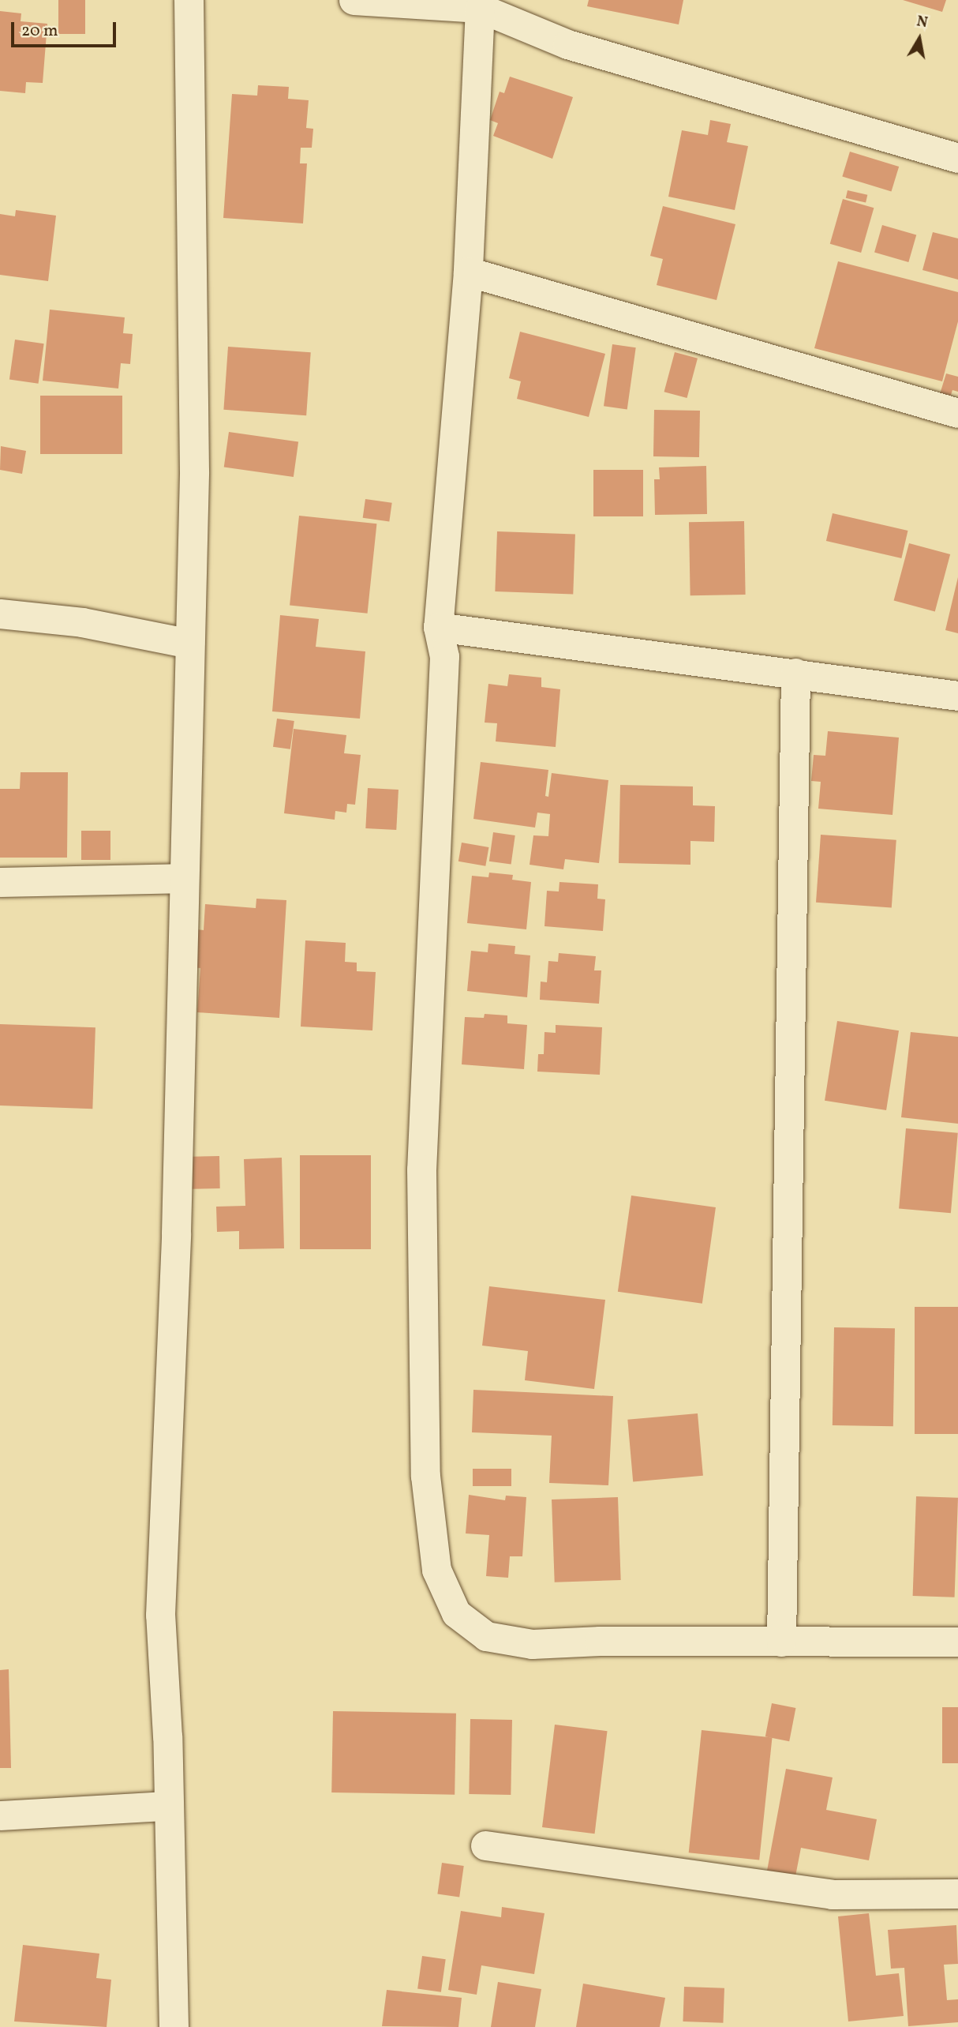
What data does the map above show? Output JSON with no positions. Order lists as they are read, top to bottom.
{
  "scale_bar": "20 m",
  "north": "top"
}
